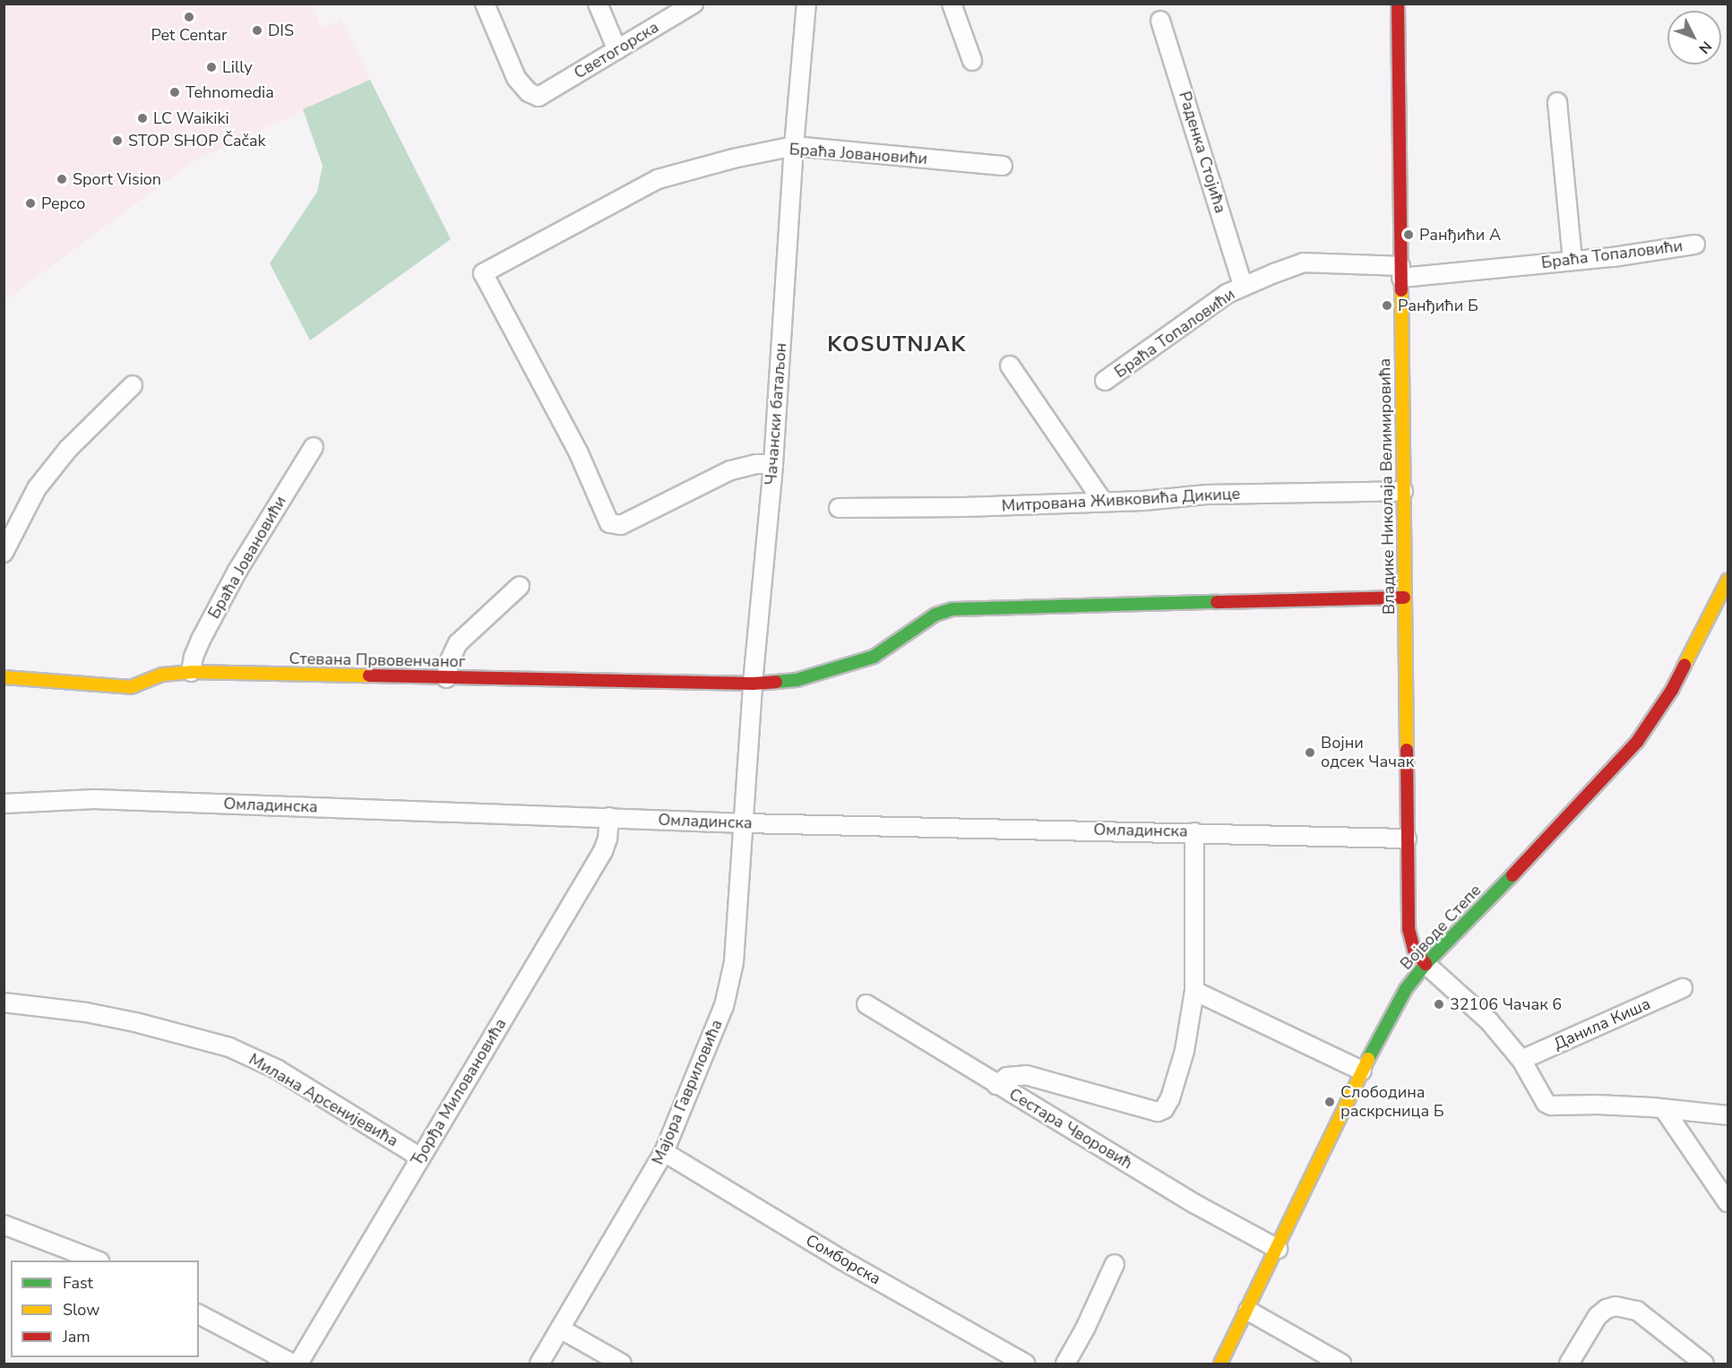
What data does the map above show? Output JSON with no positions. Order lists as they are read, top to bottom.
{
  "streets": {
    "street": [
      "Светогорска",
      "Раденка Стојића",
      "Браћа Јовановићи",
      "Браћа Топаловићи",
      "Чачански батаљон",
      "Владике Николаја Велимировића",
      "Митрована Живковића Дикице",
      "Стевана Првовенчаног",
      "Омладинска",
      "Војводе Степе",
      "Данила Киша",
      "Ђорђа Миловановића",
      "Мајора Гавриловића",
      "Милана Арсенијевића",
      "Сестара Чворовић",
      "Сомборска"
    ]
  },
  "crossings": [
    ["Раденка Стојића", "Браћа Топаловићи"],
    ["Браћа Јовановићи", "Чачански батаљон"],
    ["Браћа Јовановићи", "Стевана Првовенчаног"],
    ["Браћа Топаловићи", "Владике Николаја Велимировића"],
    ["Чачански батаљон", "Стевана Првовенчаног"],
    ["Чачански батаљон", "Омладинска"],
    ["Чачански батаљон", "Мајора Гавриловића"],
    ["Владике Николаја Велимировића", "Митрована Живковића Дикице"],
    ["Владике Николаја Велимировића", "Стевана Првовенчаног"],
    ["Владике Николаја Велимировића", "Омладинска"],
    ["Владике Николаја Велимировића", "Војводе Степе"],
    ["Омладинска", "Ђорђа Миловановића"],
    ["Омладинска", "Мајора Гавриловића"],
    ["Војводе Степе", "Сестара Чворовић"],
    ["Ђорђа Миловановића", "Милана Арсенијевића"],
    ["Мајора Гавриловића", "Сомборска"]
  ],
  "districts": ["KOSUTNJAK"],
  "places": [
    "Pet Centar",
    "DIS",
    "Lilly",
    "Tehnomedia",
    "LC Waikiki",
    "STOP SHOP Čačak",
    "Sport Vision",
    "Pepco",
    "Ранђићи А",
    "Ранђићи Б",
    "Војни одсек Чачак",
    "32106 Чачак 6",
    "Слободина раскрсница Б"
  ],
  "legend": ["Fast", "Slow", "Jam"],
  "north": "bottom right"
}
